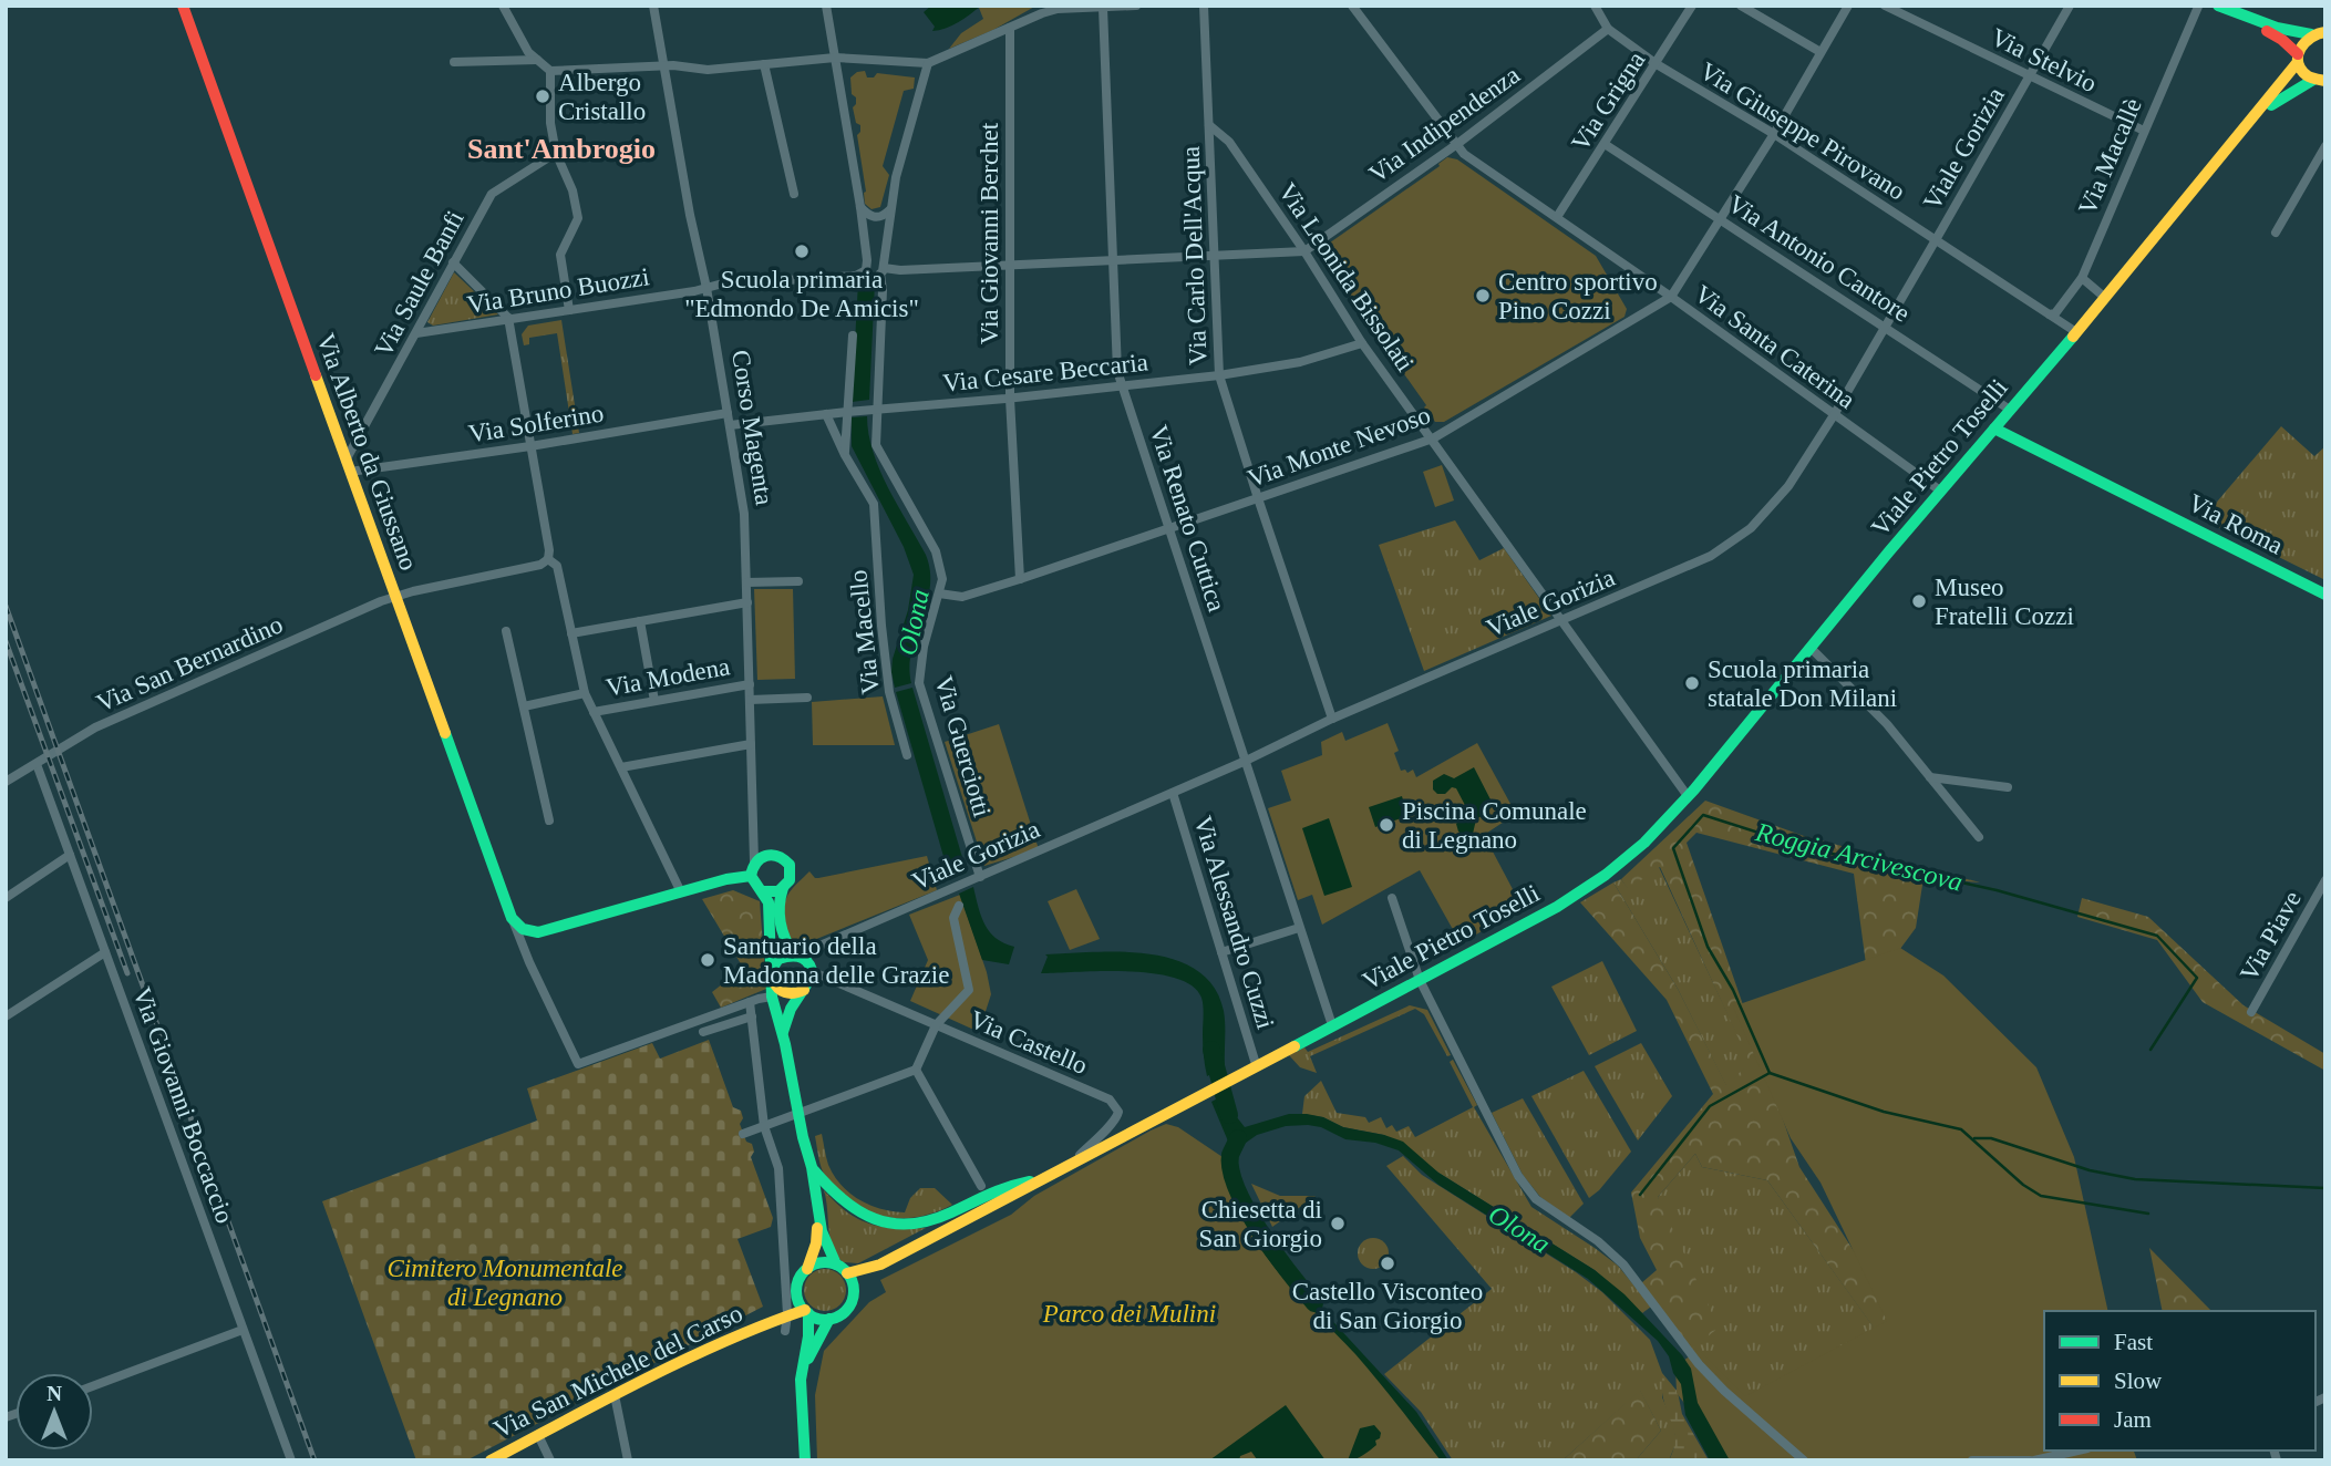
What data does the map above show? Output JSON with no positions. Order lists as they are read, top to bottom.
{
  "streets": {
    "street": [
      "Via Stelvio",
      "Via Grigna",
      "Via Indipendenza",
      "Via Giuseppe Pirovano",
      "Viale Gorizia",
      "Via Macallè",
      "Via Giovanni Berchet",
      "Via Carlo Dell'Acqua",
      "Via Antonio Cantore",
      "Via Leonida Bissolati",
      "Via Saule Banfi",
      "Via Bruno Buozzi",
      "Via Santa Caterina",
      "Via Cesare Beccaria",
      "Via Solferino",
      "Corso Magenta",
      "Via Monte Nevoso",
      "Via Alberto da Giussano",
      "Viale Pietro Toselli",
      "Via Renato Cuttica",
      "Via Roma",
      "Via Macello",
      "Via San Bernardino",
      "Via Modena",
      "Via Guerciotti",
      "Via Alessandro Cuzzi",
      "Via Piave",
      "Via Castello",
      "Via Giovanni Boccaccio",
      "Via San Michele del Carso"
    ]
  },
  "crossings": [
    ["Via Stelvio", "Viale Gorizia"],
    ["Via Stelvio", "Via Macallè"],
    ["Via Grigna", "Via Giuseppe Pirovano"],
    ["Via Grigna", "Via Antonio Cantore"],
    ["Via Grigna", "Via Santa Caterina"],
    ["Via Indipendenza", "Via Giuseppe Pirovano"],
    ["Via Indipendenza", "Via Leonida Bissolati"],
    ["Via Indipendenza", "Via Santa Caterina"],
    ["Via Giuseppe Pirovano", "Viale Gorizia"],
    ["Via Giuseppe Pirovano", "Via Macallè"],
    ["Via Giuseppe Pirovano", "Via Monte Nevoso"],
    ["Via Giuseppe Pirovano", "Viale Pietro Toselli"],
    ["Viale Gorizia", "Via Carlo Dell'Acqua"],
    ["Viale Gorizia", "Via Antonio Cantore"],
    ["Viale Gorizia", "Via Leonida Bissolati"],
    ["Viale Gorizia", "Via Santa Caterina"],
    ["Viale Gorizia", "Via Renato Cuttica"],
    ["Viale Gorizia", "Via Guerciotti"],
    ["Viale Gorizia", "Via Alessandro Cuzzi"],
    ["Viale Gorizia", "Via Castello"],
    ["Via Giovanni Berchet", "Via Cesare Beccaria"],
    ["Via Giovanni Berchet", "Via Monte Nevoso"],
    ["Via Carlo Dell'Acqua", "Via Leonida Bissolati"],
    ["Via Carlo Dell'Acqua", "Via Cesare Beccaria"],
    ["Via Carlo Dell'Acqua", "Via Monte Nevoso"],
    ["Via Antonio Cantore", "Via Monte Nevoso"],
    ["Via Antonio Cantore", "Viale Pietro Toselli"],
    ["Via Leonida Bissolati", "Via Cesare Beccaria"],
    ["Via Leonida Bissolati", "Via Monte Nevoso"],
    ["Via Leonida Bissolati", "Viale Pietro Toselli"],
    ["Via Saule Banfi", "Via Bruno Buozzi"],
    ["Via Saule Banfi", "Via Solferino"],
    ["Via Saule Banfi", "Via Alberto da Giussano"],
    ["Via Bruno Buozzi", "Corso Magenta"],
    ["Via Santa Caterina", "Via Monte Nevoso"],
    ["Via Santa Caterina", "Viale Pietro Toselli"],
    ["Via Cesare Beccaria", "Corso Magenta"],
    ["Via Cesare Beccaria", "Via Renato Cuttica"],
    ["Via Cesare Beccaria", "Via Guerciotti"],
    ["Via Solferino", "Corso Magenta"],
    ["Via Solferino", "Via Alberto da Giussano"],
    ["Corso Magenta", "Via Modena"],
    ["Via Monte Nevoso", "Via Renato Cuttica"],
    ["Via Monte Nevoso", "Via Guerciotti"],
    ["Via Alberto da Giussano", "Via San Bernardino"],
    ["Viale Pietro Toselli", "Via Renato Cuttica"],
    ["Viale Pietro Toselli", "Via Roma"],
    ["Viale Pietro Toselli", "Via Alessandro Cuzzi"],
    ["Viale Pietro Toselli", "Via Castello"],
    ["Viale Pietro Toselli", "Via San Michele del Carso"],
    ["Via San Bernardino", "Via Giovanni Boccaccio"]
  ],
  "districts": ["Sant'Ambrogio"],
  "water": ["Olona", "Roggia Arcivescova"],
  "parks": ["Cimitero Monumentale di Legnano", "Parco dei Mulini"],
  "places": [
    "Albergo Cristallo",
    "Scuola primaria \"Edmondo De Amicis\"",
    "Centro sportivo Pino Cozzi",
    "Museo Fratelli Cozzi",
    "Scuola primaria statale Don Milani",
    "Piscina Comunale di Legnano",
    "Santuario della Madonna delle Grazie",
    "Chiesetta di San Giorgio",
    "Castello Visconteo di San Giorgio"
  ],
  "legend": ["Fast", "Slow", "Jam"],
  "north": "top"
}
